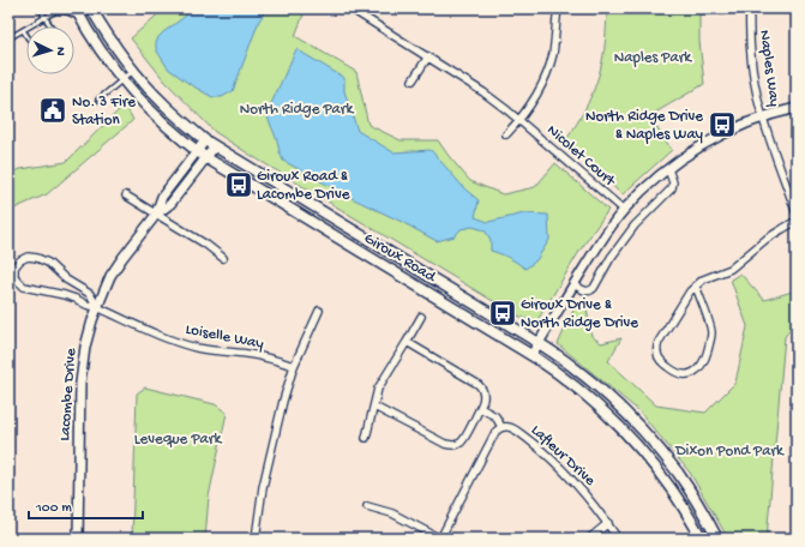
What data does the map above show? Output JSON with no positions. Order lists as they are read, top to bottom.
{
  "streets": {
    "main road": ["Giroux Road"],
    "street": [
      "Naples Way",
      "Nicolet Court",
      "Loiselle Way",
      "Lacombe Drive",
      "Lafleur Drive"
    ]
  },
  "crossings": [
    ["Giroux Road", "Lacombe Drive"],
    ["Loiselle Way", "Lacombe Drive"]
  ],
  "parks": [
    "Naples Park",
    "North Ridge Park",
    "Leveque Park",
    "Dixon Pond Park"
  ],
  "places": {
    "public building": ["No. 3 Fire Station"],
    "bus stop": ["North Ridge Drive & Naples Way", "Giroux Road & Lacombe Drive", "Giroux Drive & North Ridge Drive"]
  },
  "scale_bar": "100 m",
  "north": "right"
}
